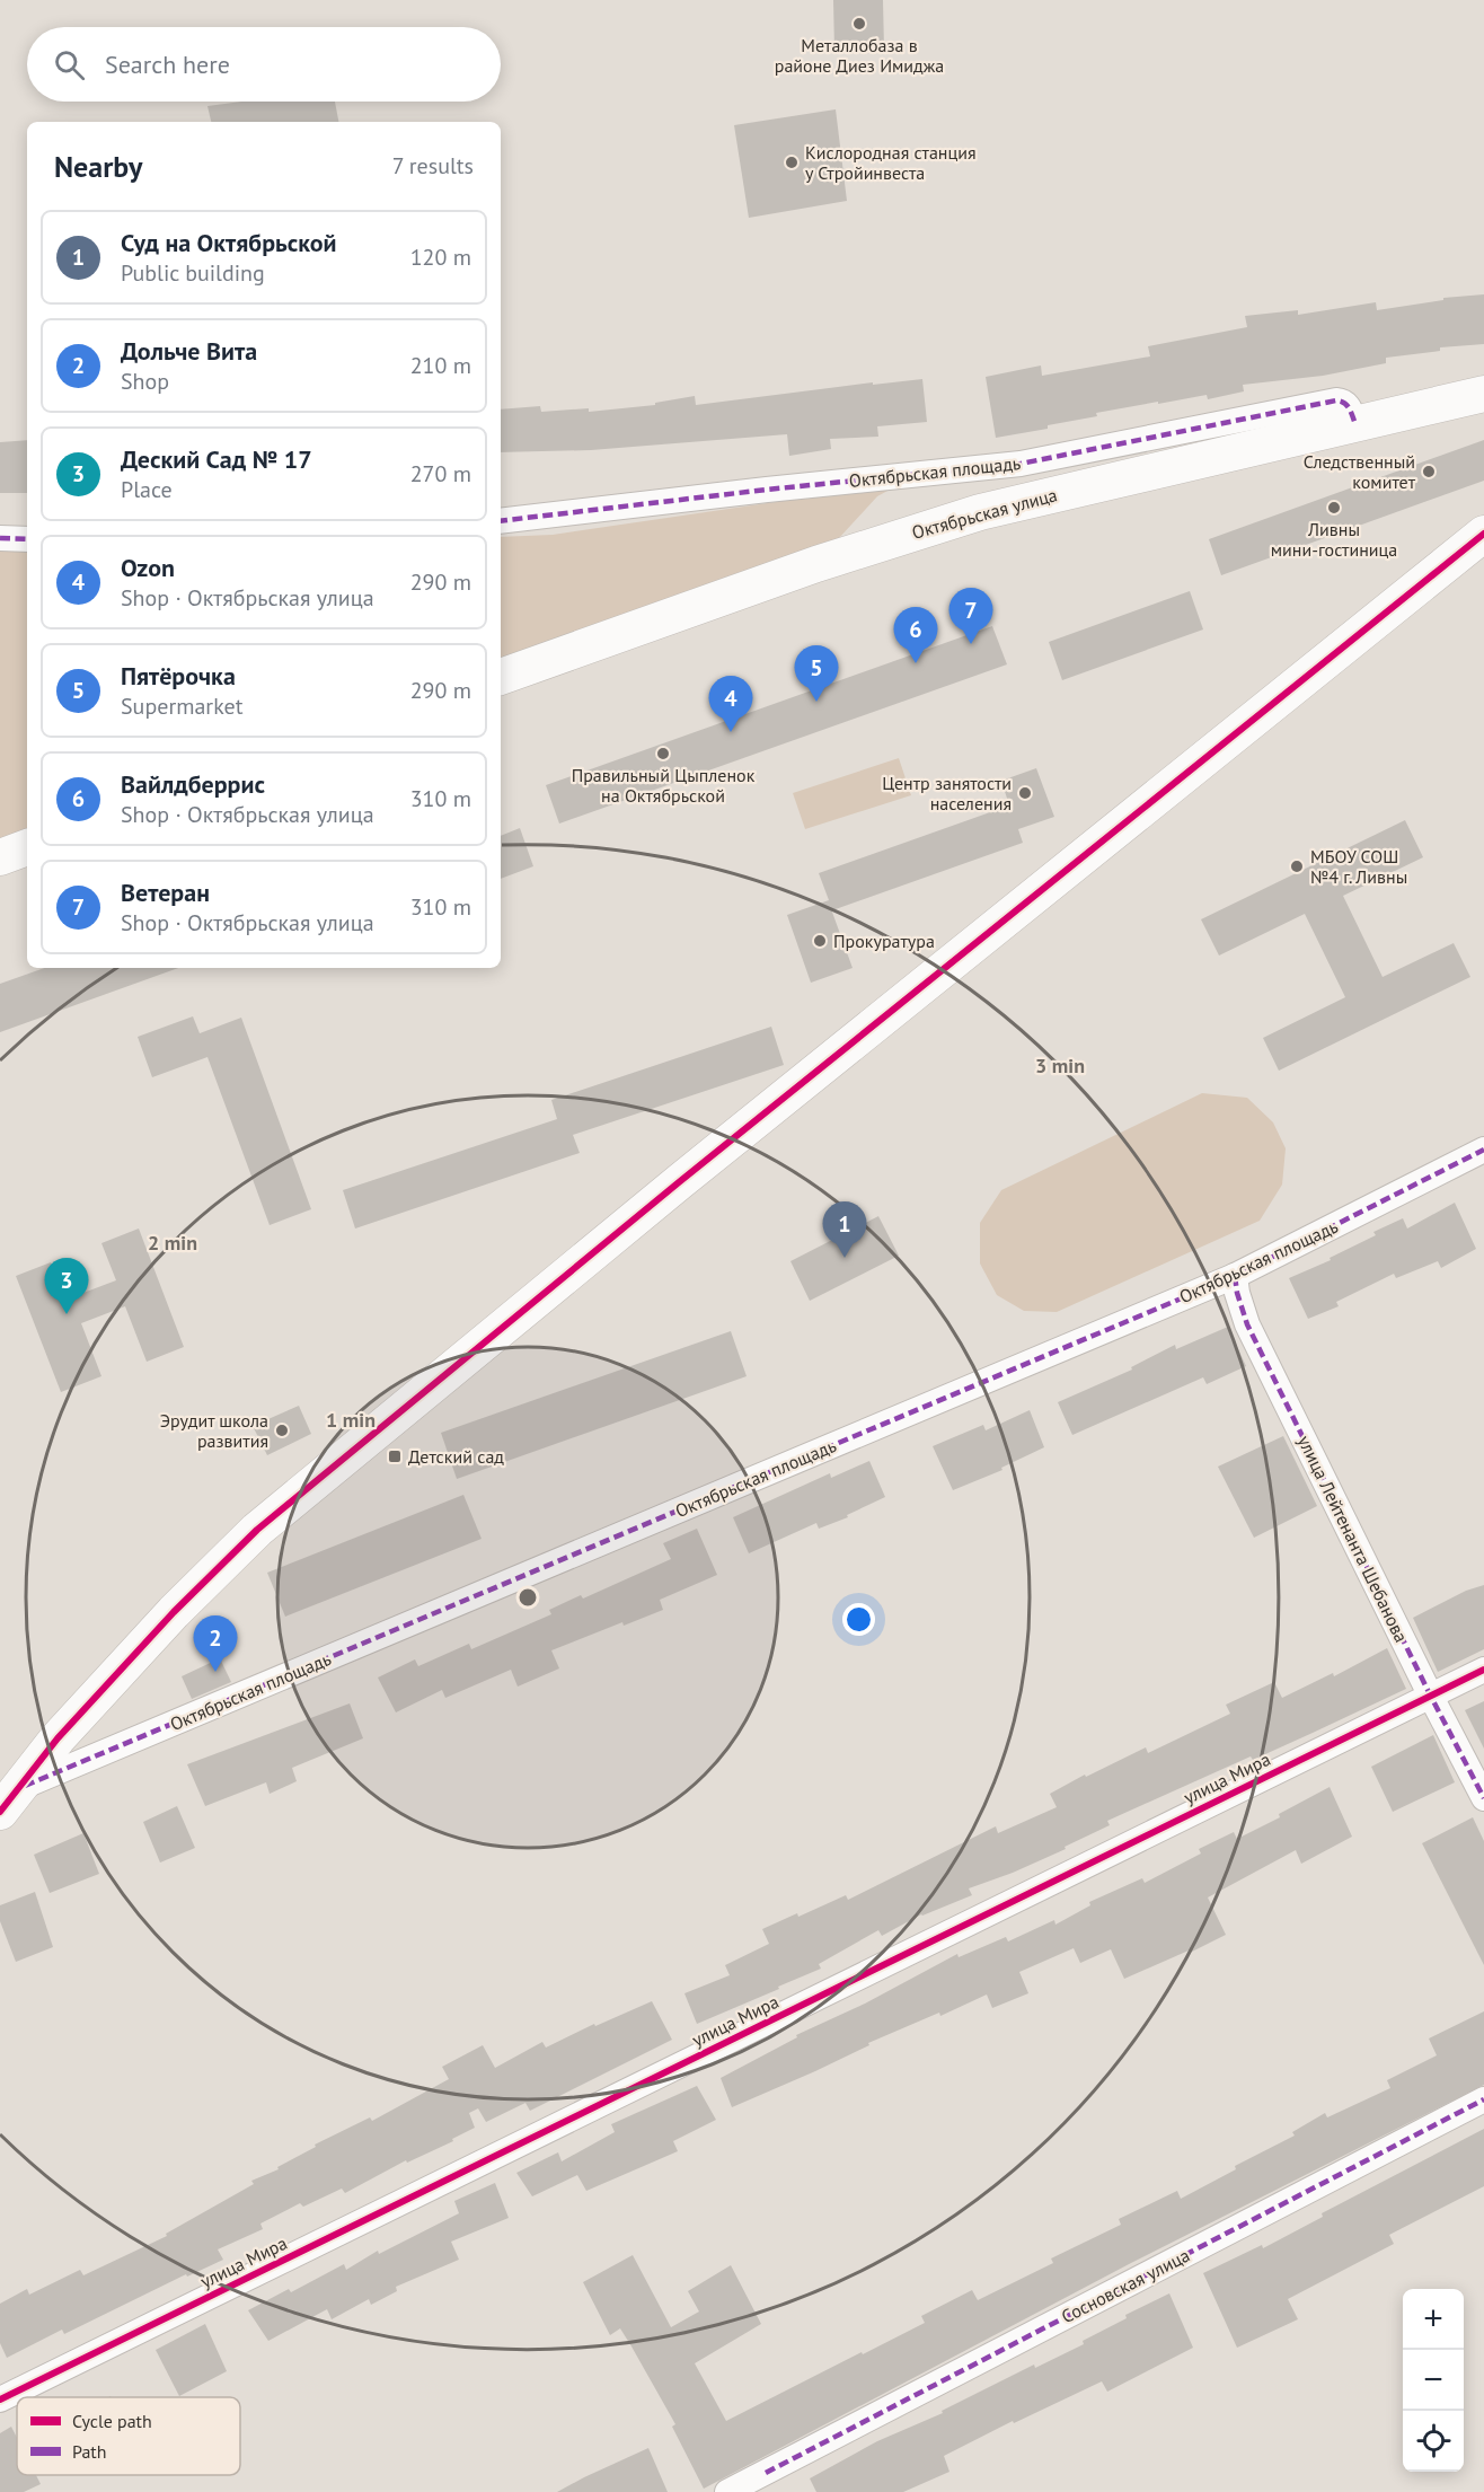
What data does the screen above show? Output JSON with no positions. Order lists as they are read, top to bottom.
{
  "streets": {
    "street": [
      "Октябрьская площадь",
      "Октябрьская улица",
      "улица Лейтенанта Шебанова",
      "улица Мира",
      "Сосновская улица"
    ]
  },
  "crossings": [
    ["Октябрьская площадь", "Октябрьская улица"],
    ["Октябрьская площадь", "улица Лейтенанта Шебанова"],
    ["улица Лейтенанта Шебанова", "улица Мира"]
  ],
  "places": {
    "other": [
      "Металлобаза в районе Диез Имиджа",
      "Кислородная станция у Стройинвеста",
      "Следственный комитет",
      "Ливны мини-гостиница",
      "Правильный Цыпленок на Октябрьской",
      "Центр занятости населения",
      "МБОУ СОШ №4 г. Ливны",
      "Прокуратура",
      "Эрудит школа развития"
    ],
    "transit": ["Детский сад"]
  },
  "legend": ["Cycle path", "Path"],
  "page": {
    "search": "Search here",
    "heading": ["Nearby", "7 results"],
    "list": [
      {
        "mark": "1",
        "name": "Суд на Октябрьской",
        "note": "Public building",
        "value": "120 m"
      },
      {
        "mark": "2",
        "name": "Дольче Вита",
        "note": "Shop",
        "value": "210 m"
      },
      {
        "mark": "3",
        "name": "Деский Сад № 17",
        "note": "Place",
        "value": "270 m"
      },
      {
        "mark": "4",
        "name": "Ozon",
        "note": "Shop · Октябрьская улица",
        "value": "290 m"
      },
      {
        "mark": "5",
        "name": "Пятёрочка",
        "note": "Supermarket",
        "value": "290 m"
      },
      {
        "mark": "6",
        "name": "Вайлдберрис",
        "note": "Shop · Октябрьская улица",
        "value": "310 m"
      },
      {
        "mark": "7",
        "name": "Ветеран",
        "note": "Shop · Октябрьская улица",
        "value": "310 m"
      }
    ],
    "pins": [
      "7",
      "6",
      "5",
      "4",
      "1",
      "3",
      "2"
    ],
    "map_buttons": ["+", "−"]
  },
  "rings": ["3 min", "2 min", "1 min"]
}
